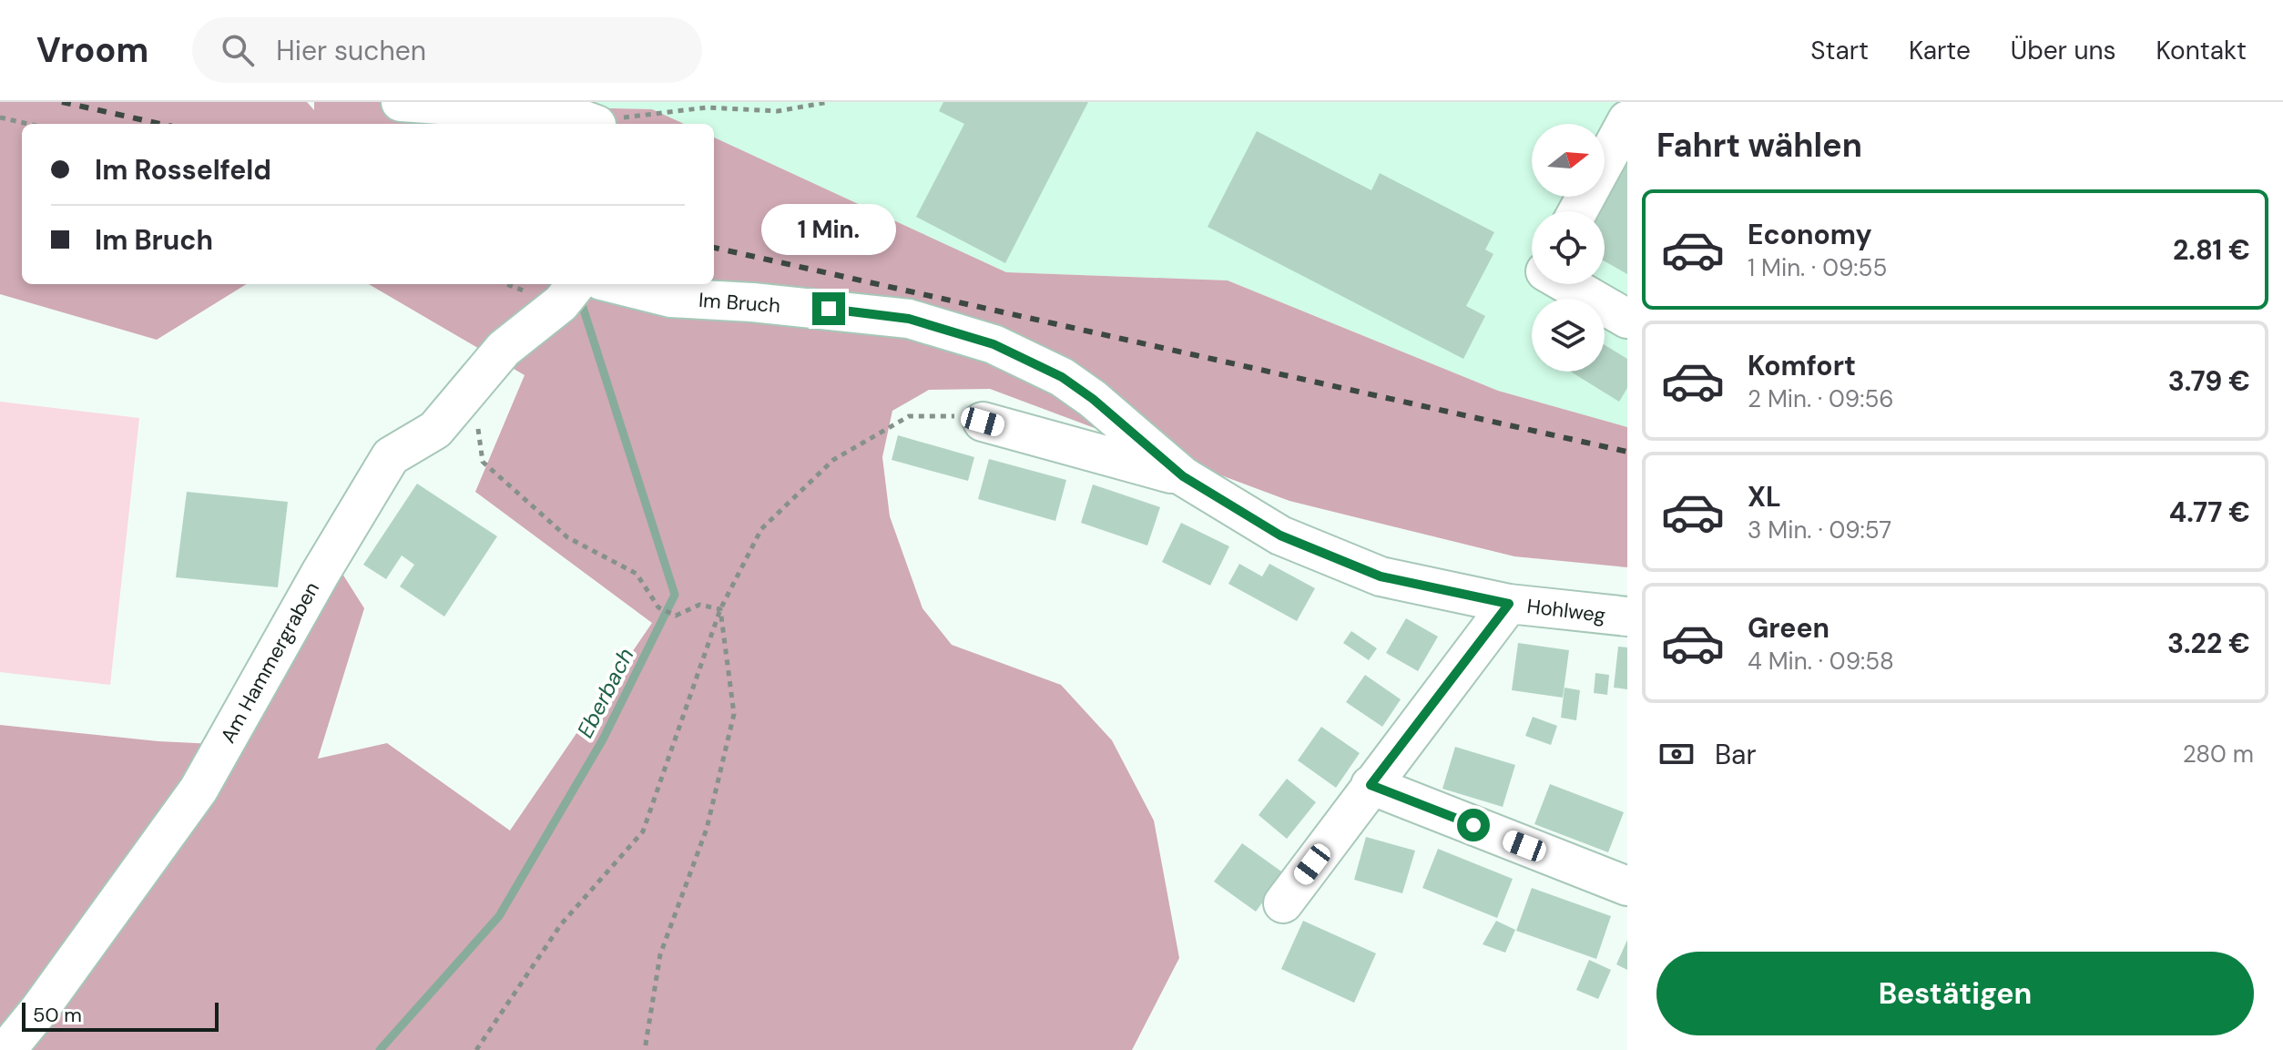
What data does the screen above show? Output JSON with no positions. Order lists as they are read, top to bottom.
{
  "streets": {
    "street": ["Im Bruch", "Hohlweg", "Am Hammergraben"]
  },
  "crossings": [
    ["Im Bruch", "Hohlweg"]
  ],
  "water": ["Eberbach"],
  "scale_bar": "50 m",
  "north": "right",
  "page": {
    "header": "Vroom",
    "search": "Hier suchen",
    "nav": [
      "Start",
      "Karte",
      "Über uns",
      "Kontakt"
    ],
    "heading": "Fahrt wählen",
    "banner": ["Im Rosselfeld", "Im Bruch"],
    "list": [
      {
        "name": "Economy",
        "note": "1 Min. · 09:55",
        "value": "2.81 €"
      },
      {
        "name": "Komfort",
        "note": "2 Min. · 09:56",
        "value": "3.79 €"
      },
      {
        "name": "XL",
        "note": "3 Min. · 09:57",
        "value": "4.77 €"
      },
      {
        "name": "Green",
        "note": "4 Min. · 09:58",
        "value": "3.22 €"
      }
    ],
    "bubble": "1 Min.",
    "pay": ["Bar", "280 m"],
    "buttons": "Bestätigen",
    "scale": "50 m"
  }
}
